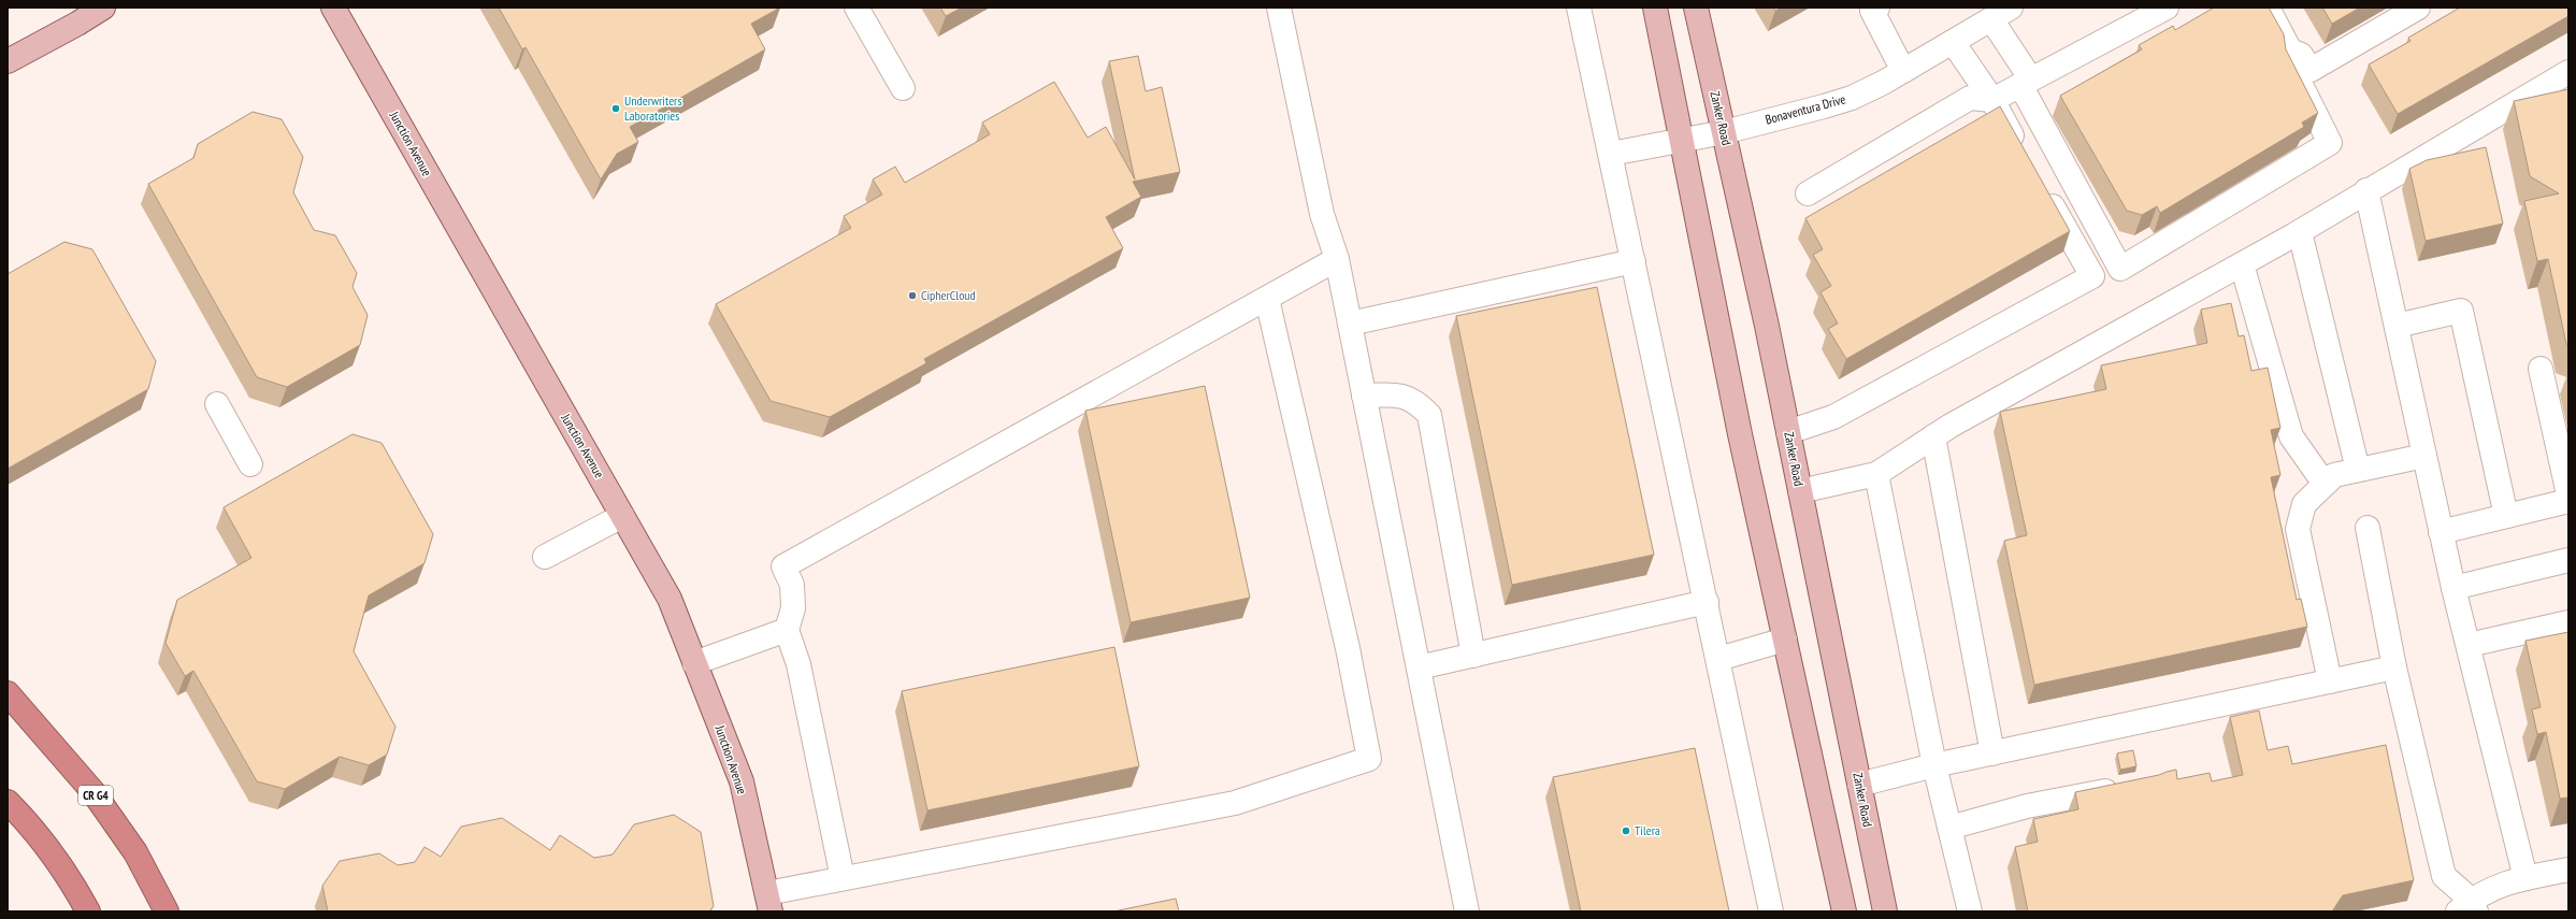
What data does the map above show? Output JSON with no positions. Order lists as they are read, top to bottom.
{
  "streets": {
    "highway": ["CR G4"],
    "main road": ["Zanker Road", "Junction Avenue"],
    "street": ["Bonaventura Drive"]
  },
  "crossings": [
    ["Bonaventura Drive", "Zanker Road"]
  ],
  "places": ["Underwriters Laboratories", "CipherCloud", "Tilera"]
}
